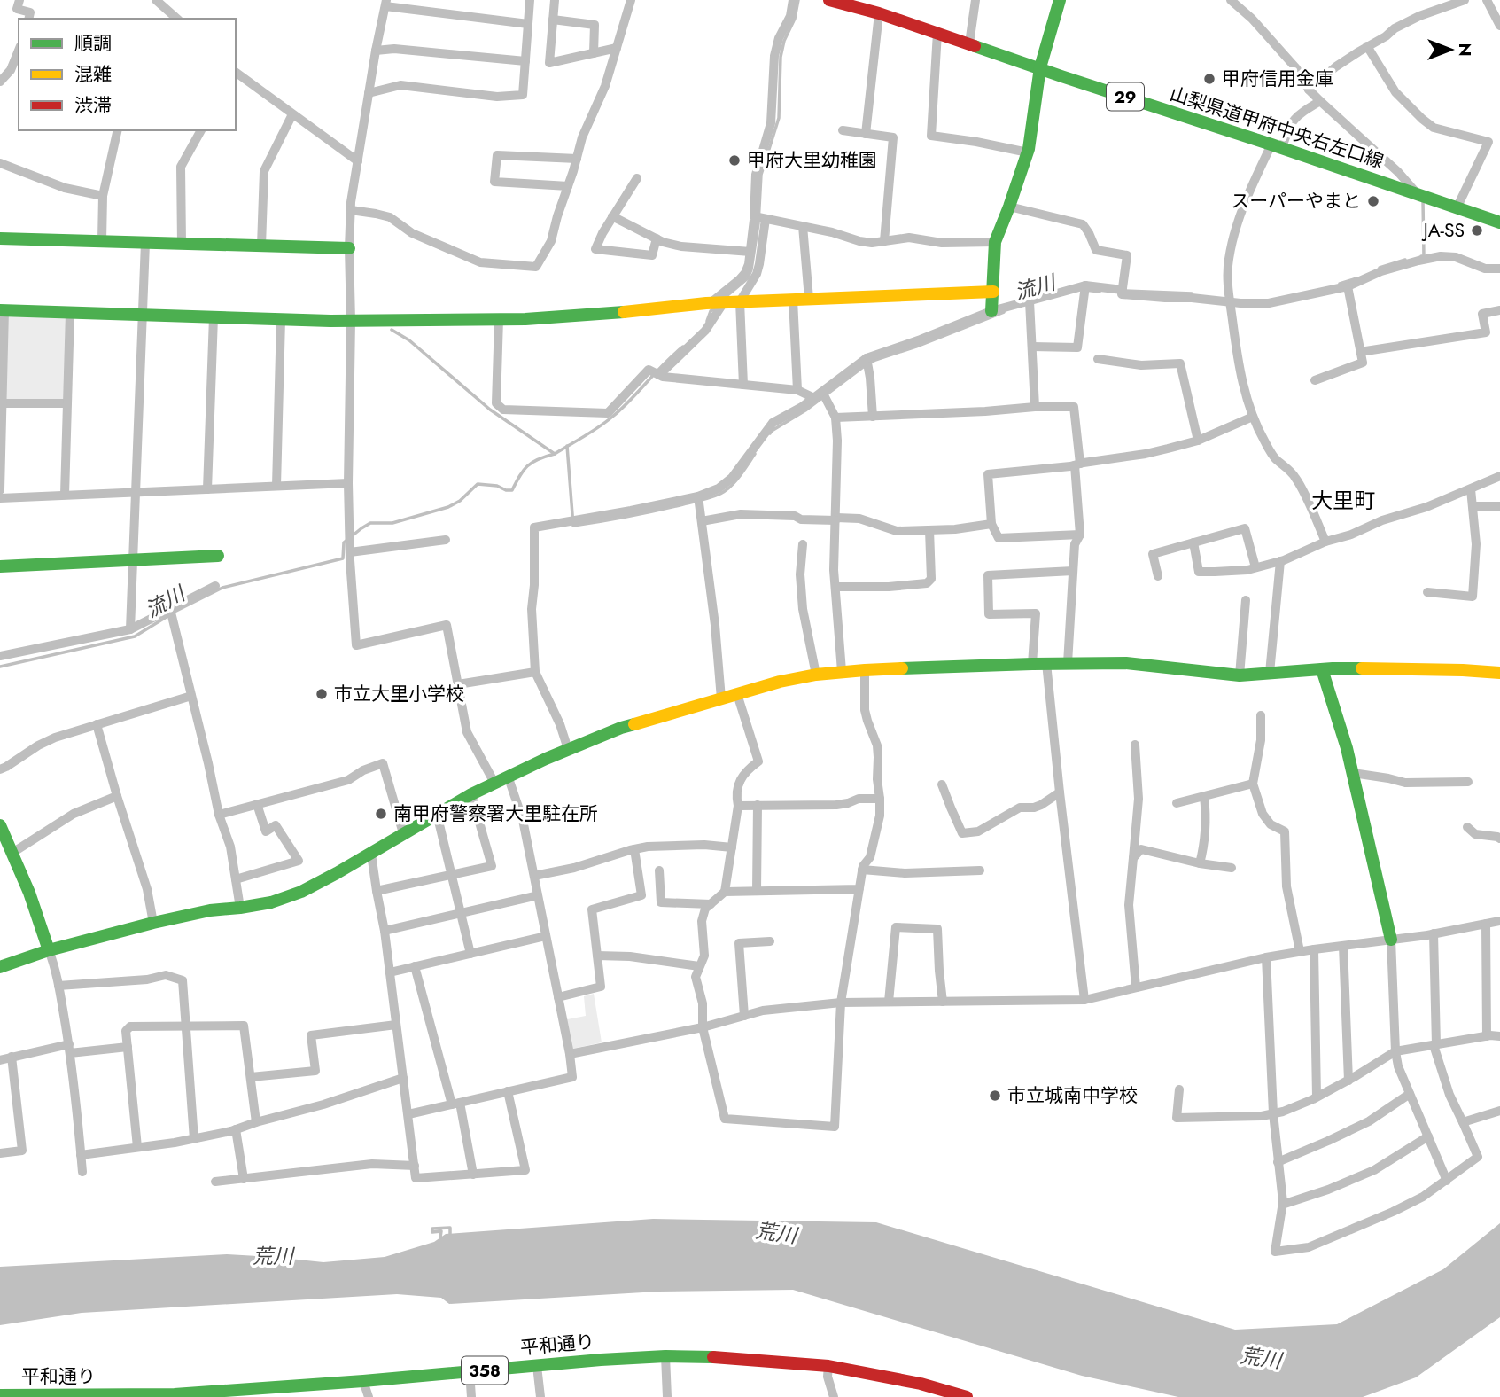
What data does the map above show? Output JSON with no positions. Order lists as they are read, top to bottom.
{
  "streets": {
    "main road": [
      "29",
      "山梨県道甲府中央右左口線",
      "平和通り",
      "358"
    ]
  },
  "districts": ["大里町"],
  "water": ["流川", "荒川"],
  "places": [
    "甲府信用金庫",
    "甲府大里幼稚園",
    "スーパーやまと",
    "JA-SS",
    "市立大里小学校",
    "南甲府警察署大里駐在所",
    "市立城南中学校"
  ],
  "legend": ["順調", "混雑", "渋滞"],
  "north": "right"
}
